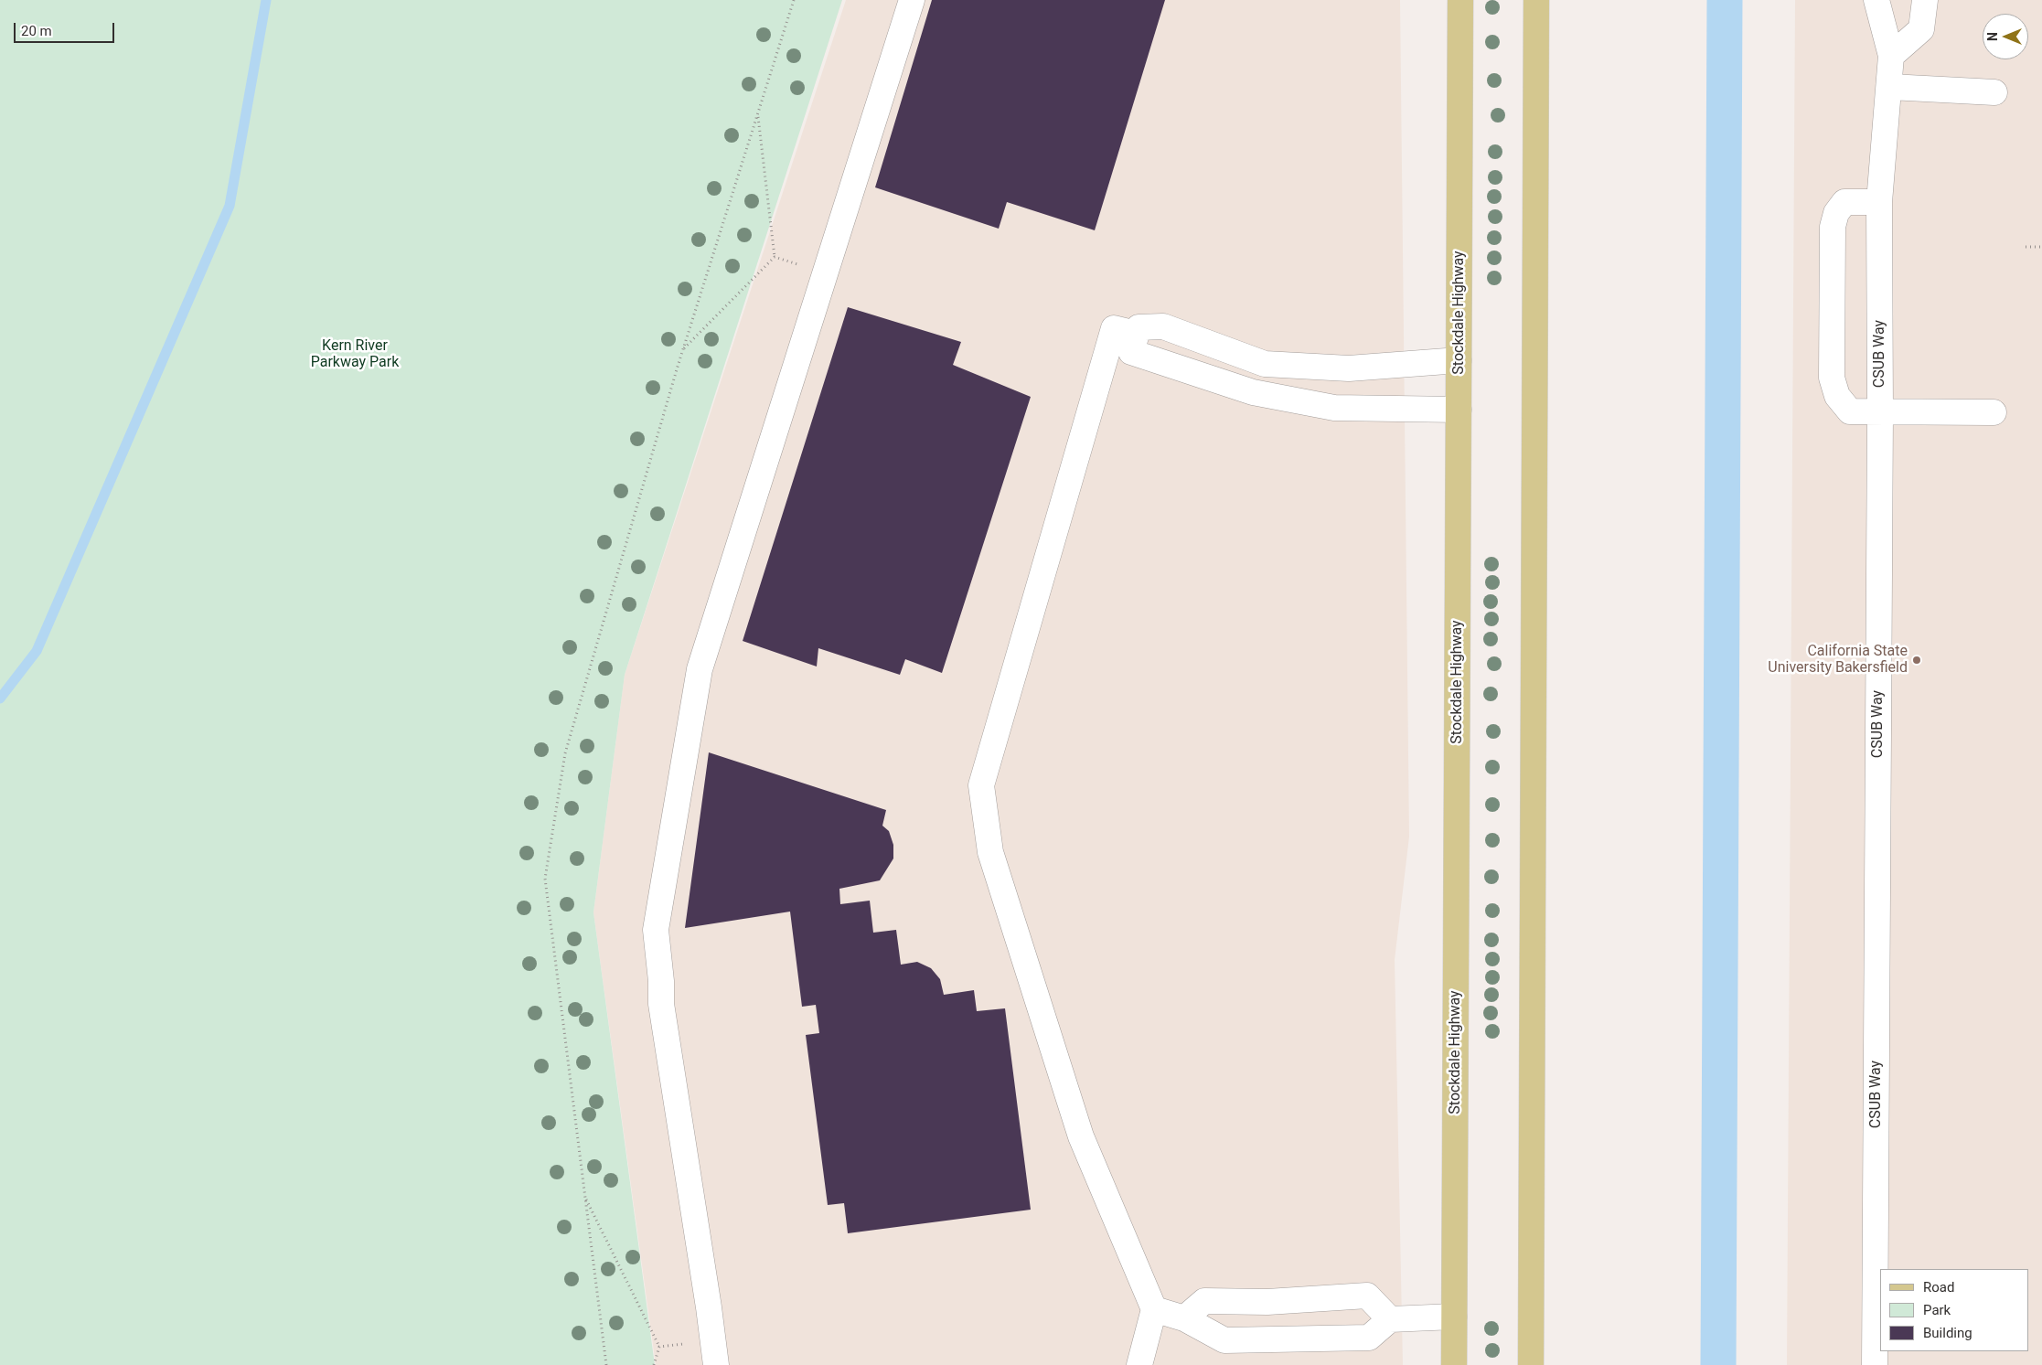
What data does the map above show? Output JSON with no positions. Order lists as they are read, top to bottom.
{
  "streets": {
    "main road": ["Stockdale Highway"],
    "street": ["CSUB Way"]
  },
  "parks": ["Kern River Parkway Park"],
  "places": ["California State University Bakersfield"],
  "legend": ["Road", "Park", "Building"],
  "scale_bar": "20 m",
  "north": "left"
}
